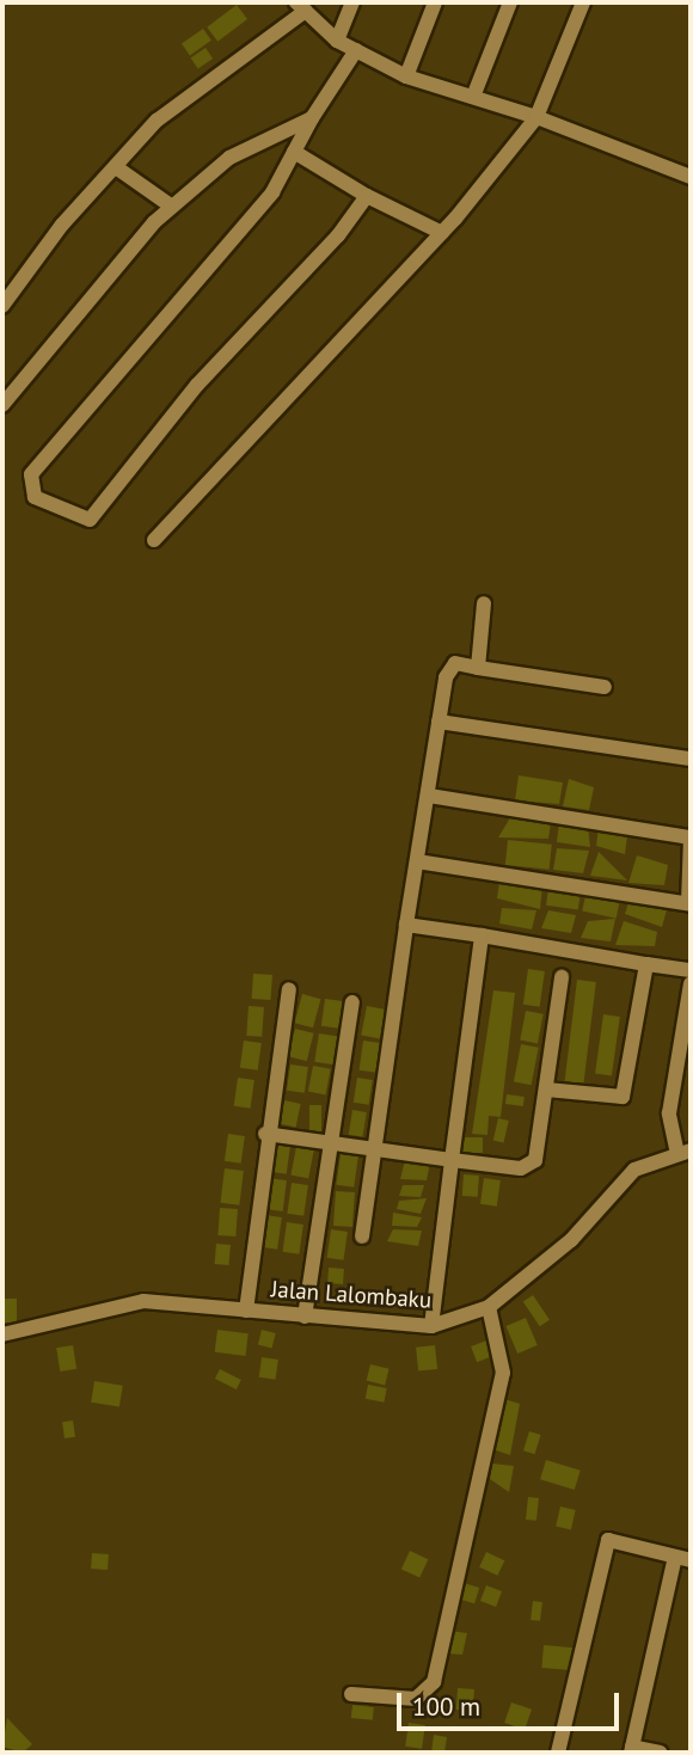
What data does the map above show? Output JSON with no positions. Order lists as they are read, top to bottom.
{
  "streets": {
    "street": ["Jalan Lalombaku"]
  },
  "scale_bar": "100 m"
}
